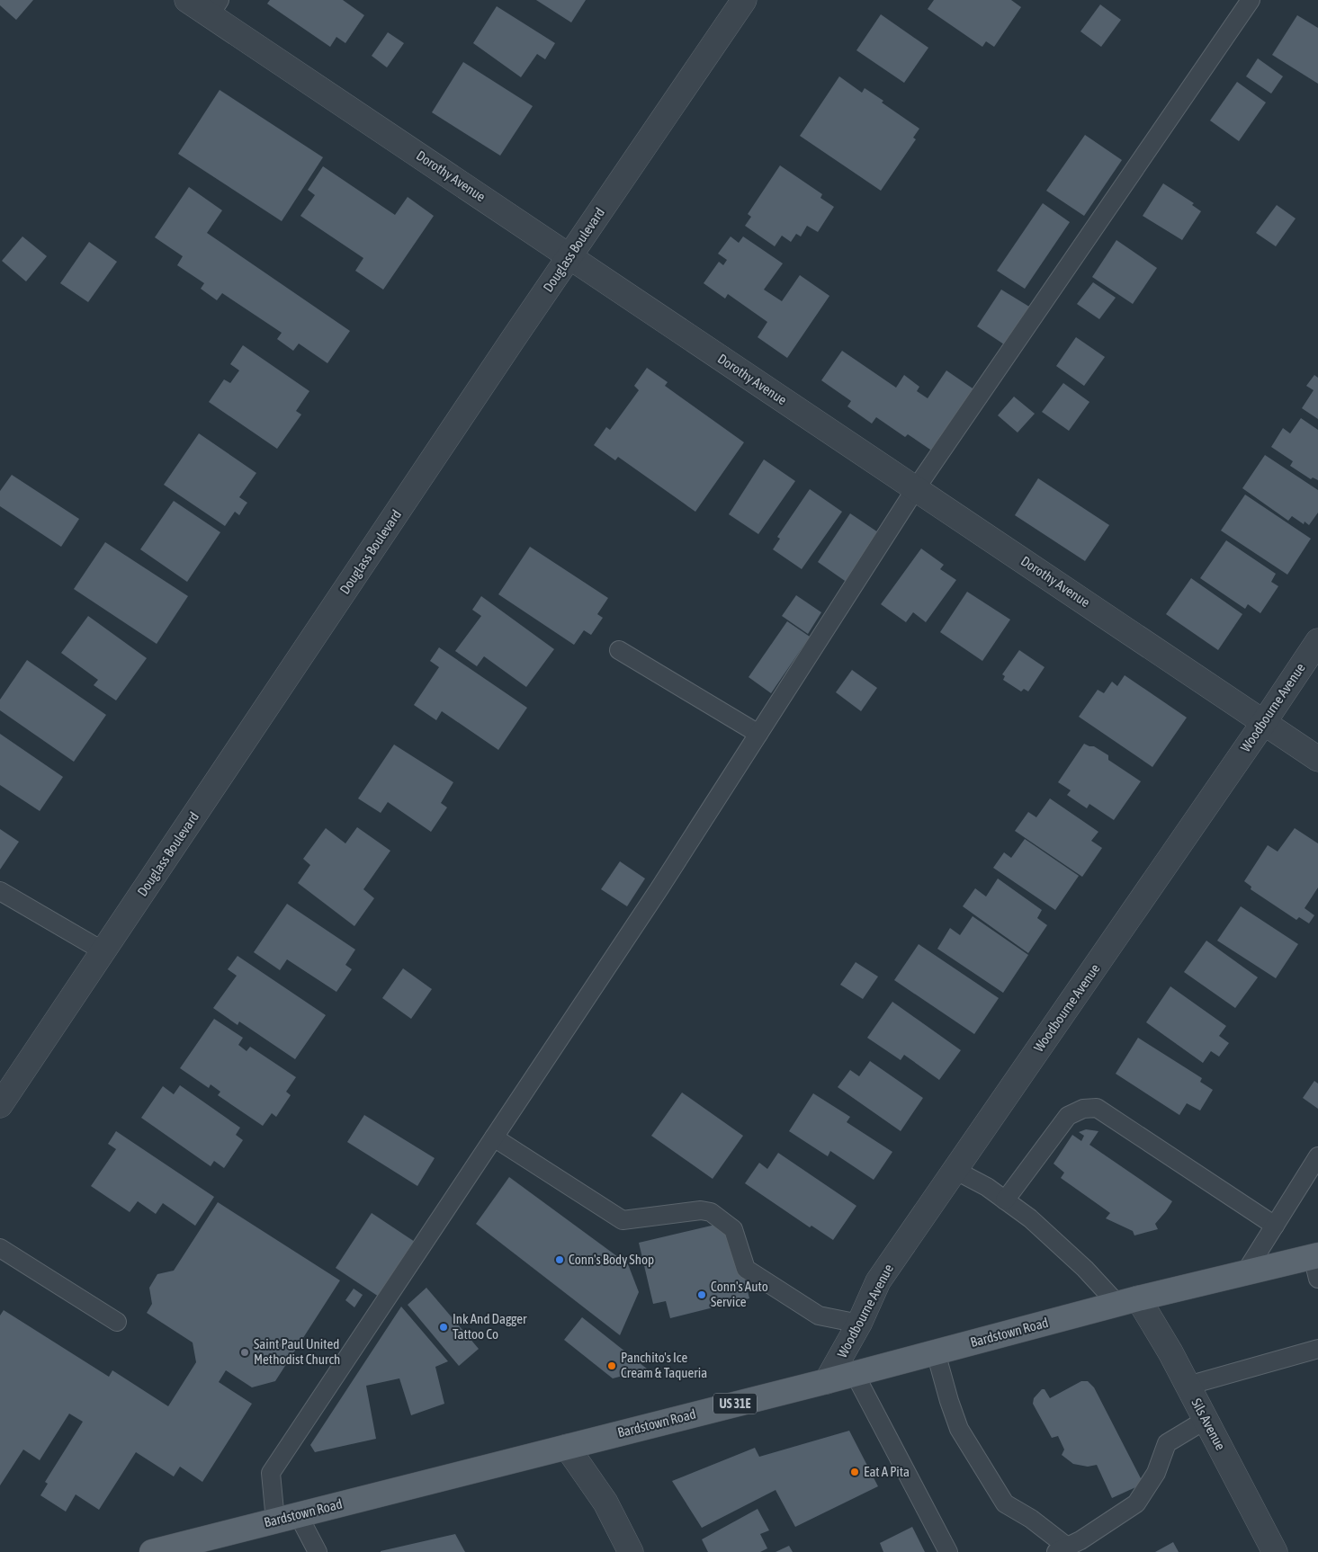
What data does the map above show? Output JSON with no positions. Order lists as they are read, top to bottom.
{
  "streets": {
    "main road": ["Bardstown Road", "US 31E"],
    "street": [
      "Dorothy Avenue",
      "Douglass Boulevard",
      "Woodbourne Avenue",
      "Sils Avenue"
    ]
  },
  "crossings": [
    ["Dorothy Avenue", "Douglass Boulevard"],
    ["Dorothy Avenue", "Woodbourne Avenue"],
    ["Woodbourne Avenue", "Bardstown Road"],
    ["Bardstown Road", "Sils Avenue"]
  ],
  "places": [
    "Conn's Body Shop",
    "Conn's Auto Service",
    "Ink And Dagger Tattoo Co",
    "Saint Paul United Methodist Church",
    "Panchito's Ice Cream & Taqueria",
    "Eat A Pita"
  ]
}
